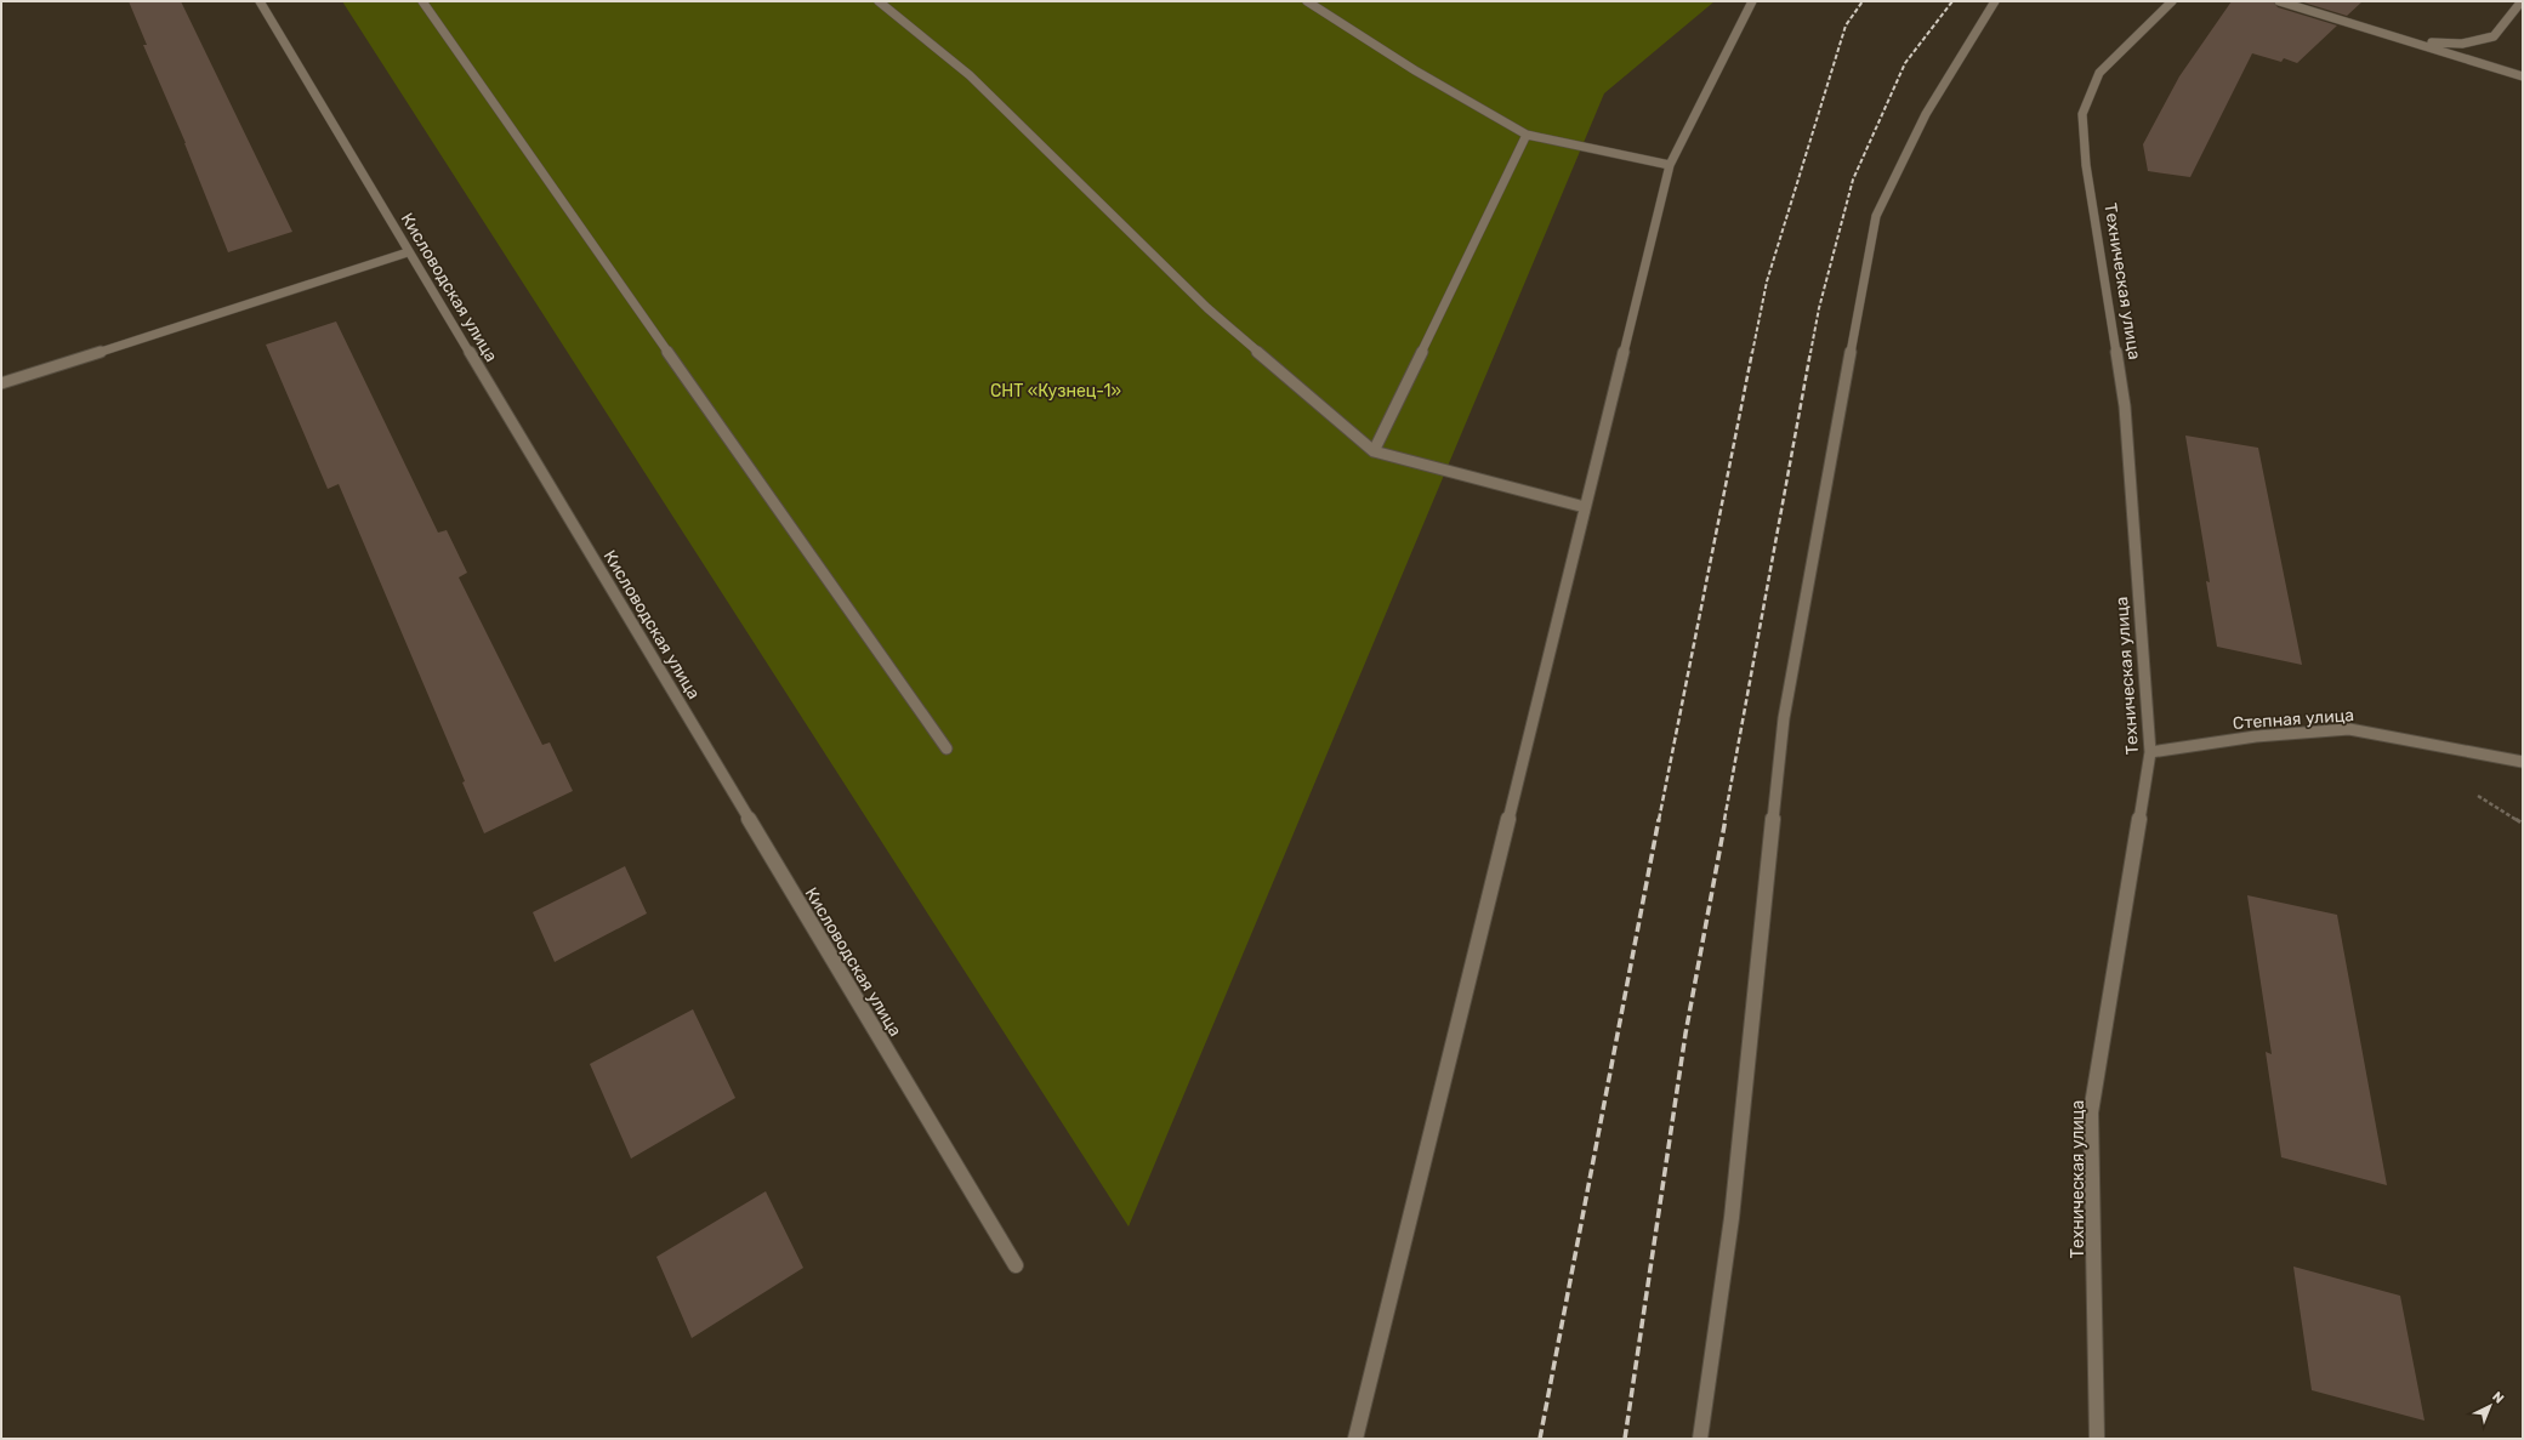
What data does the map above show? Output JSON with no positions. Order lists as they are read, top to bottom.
{
  "streets": {
    "street": ["Техническая улица", "Кисловодская улица", "Степная улица"]
  },
  "crossings": [
    ["Техническая улица", "Степная улица"]
  ],
  "parks": ["СНТ «Кузнец-1»"],
  "north": "top right"
}
